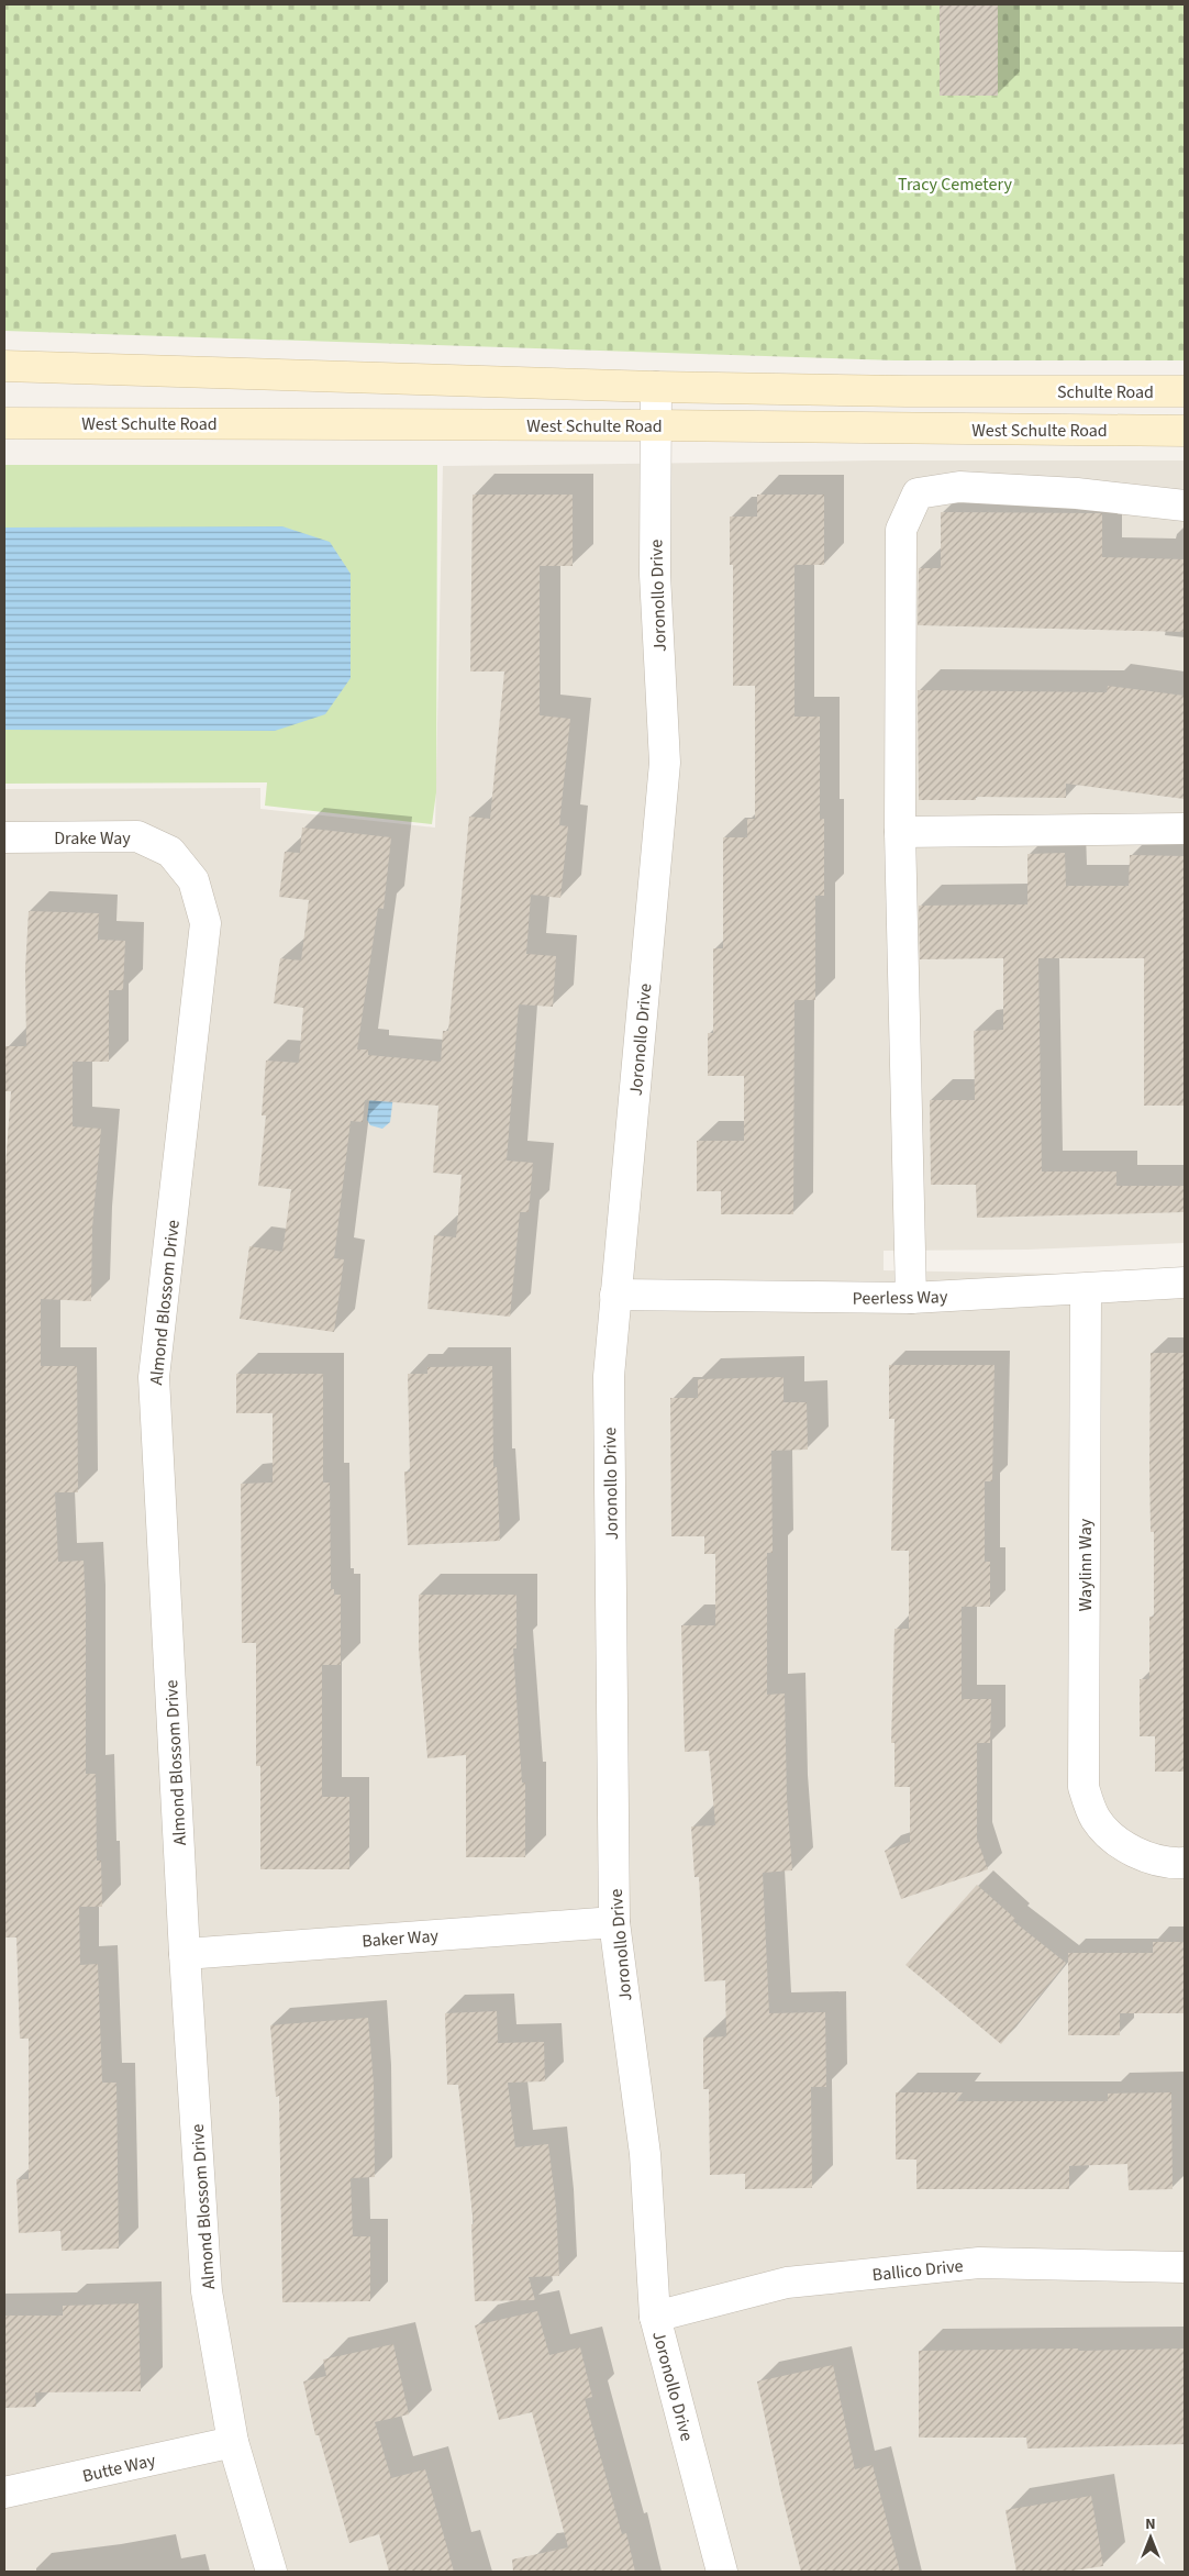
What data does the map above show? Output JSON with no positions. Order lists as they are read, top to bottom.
{
  "streets": {
    "main road": ["Schulte Road", "West Schulte Road"],
    "street": [
      "Joronollo Drive",
      "Drake Way",
      "Peerless Way",
      "Almond Blossom Drive",
      "Waylinn Way",
      "Baker Way",
      "Ballico Drive",
      "Butte Way"
    ]
  },
  "crossings": [
    ["Schulte Road", "Joronollo Drive"],
    ["West Schulte Road", "Joronollo Drive"],
    ["Joronollo Drive", "Peerless Way"],
    ["Joronollo Drive", "Baker Way"],
    ["Joronollo Drive", "Ballico Drive"],
    ["Drake Way", "Almond Blossom Drive"],
    ["Peerless Way", "Waylinn Way"],
    ["Almond Blossom Drive", "Baker Way"],
    ["Almond Blossom Drive", "Butte Way"]
  ],
  "parks": ["Tracy Cemetery"],
  "north": "top"
}
